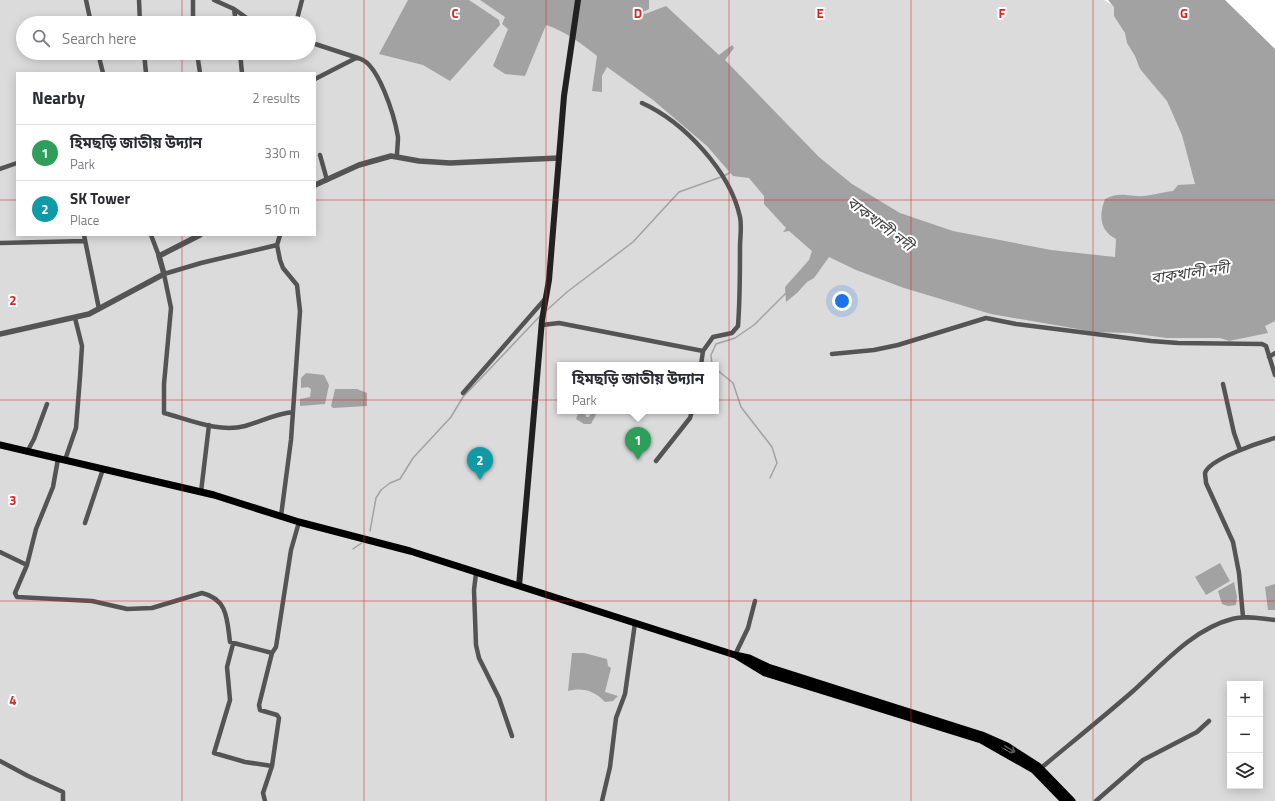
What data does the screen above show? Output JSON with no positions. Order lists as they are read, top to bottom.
{
  "water": ["বাকখালী নদী"],
  "page": {
    "search": "Search here",
    "heading": ["Nearby", "2 results"],
    "list": [
      {
        "mark": "1",
        "name": "হিমছড়ি জাতীয় উদ্যান",
        "note": "Park",
        "value": "330 m"
      },
      {
        "mark": "2",
        "name": "SK Tower",
        "note": "Place",
        "value": "510 m"
      }
    ],
    "popup": ["হিমছড়ি জাতীয় উদ্যান", "Park"],
    "pins": ["1", "2"],
    "map_buttons": ["+", "−"]
  },
  "grid": {
    "columns": [
      "C",
      "D",
      "E",
      "F",
      "G"
    ],
    "rows": ["2", "3", "4"]
  }
}
